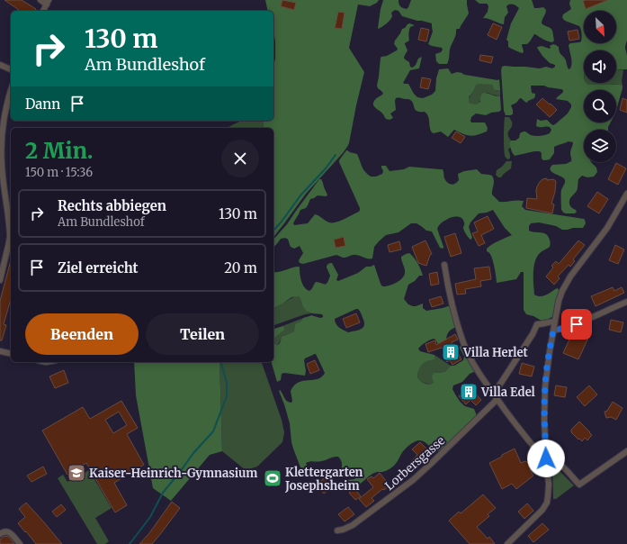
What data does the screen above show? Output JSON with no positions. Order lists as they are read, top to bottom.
{
  "streets": {
    "street": ["Lorbersgasse"]
  },
  "places": {
    "building": ["Villa Herlet", "Villa Edel"],
    "school or university": ["Kaiser-Heinrich-Gymnasium"],
    "sports": ["Klettergarten Josephsheim"]
  },
  "north": "bottom right",
  "page": {
    "turn": ["130 m", "Am Bundleshof"],
    "then": "Dann",
    "heading": ["2 Min.", "150 m · 15:36"],
    "list": [
      {
        "name": "Rechts abbiegen",
        "note": "Am Bundleshof",
        "value": "130 m"
      },
      {
        "name": "Ziel erreicht",
        "value": "20 m"
      }
    ],
    "buttons": ["Beenden", "Teilen"]
  }
}
